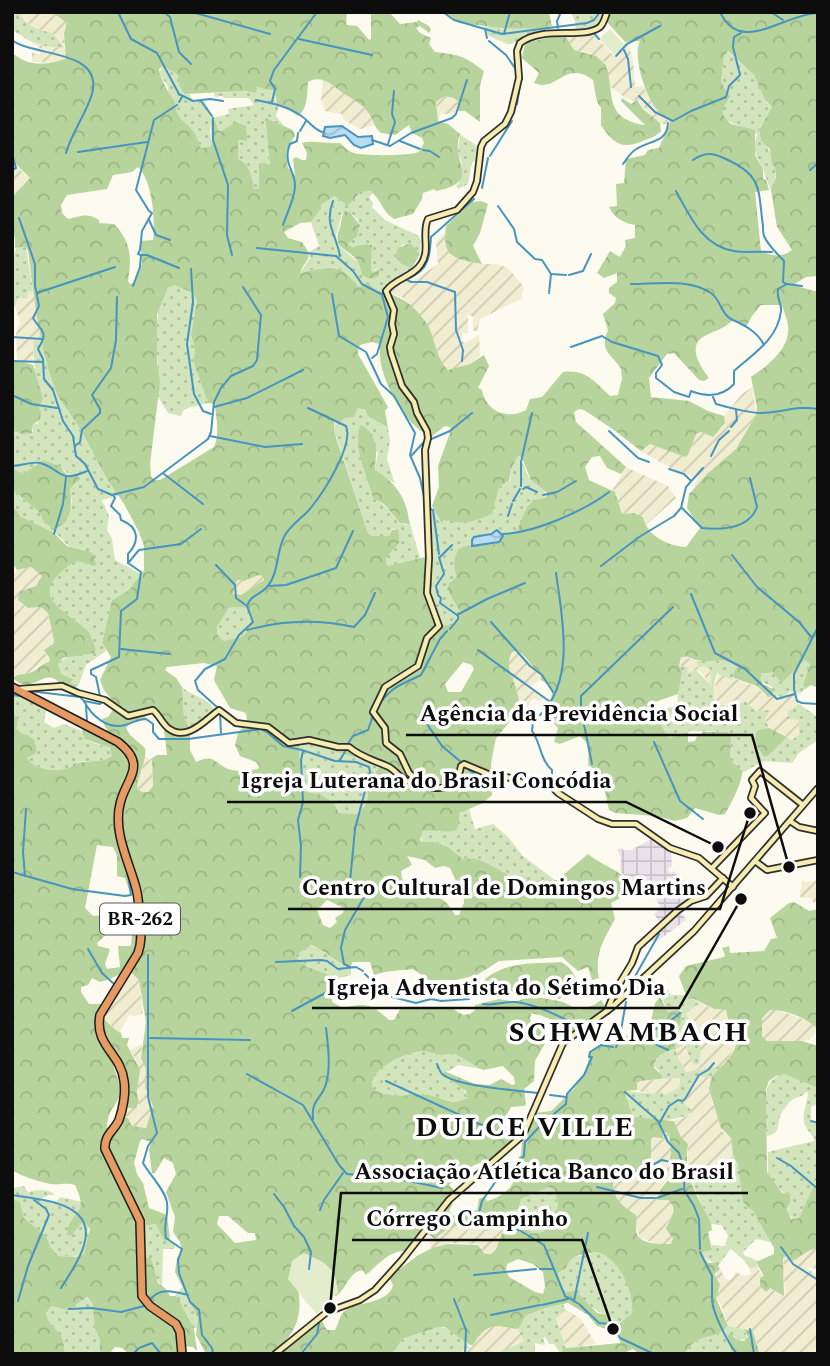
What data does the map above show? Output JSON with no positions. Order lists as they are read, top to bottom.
{
  "streets": {
    "highway": ["BR-262"]
  },
  "districts": ["SCHWAMBACH", "DULCE VILLE"],
  "places": [
    "Centro Cultural de Domingos Martins",
    "Igreja Luterana do Brasil Concódia",
    "Agência da Previdência Social",
    "Igreja Adventista do Sétimo Dia",
    "Associação Atlética Banco do Brasil",
    "Córrego Campinho"
  ]
}
